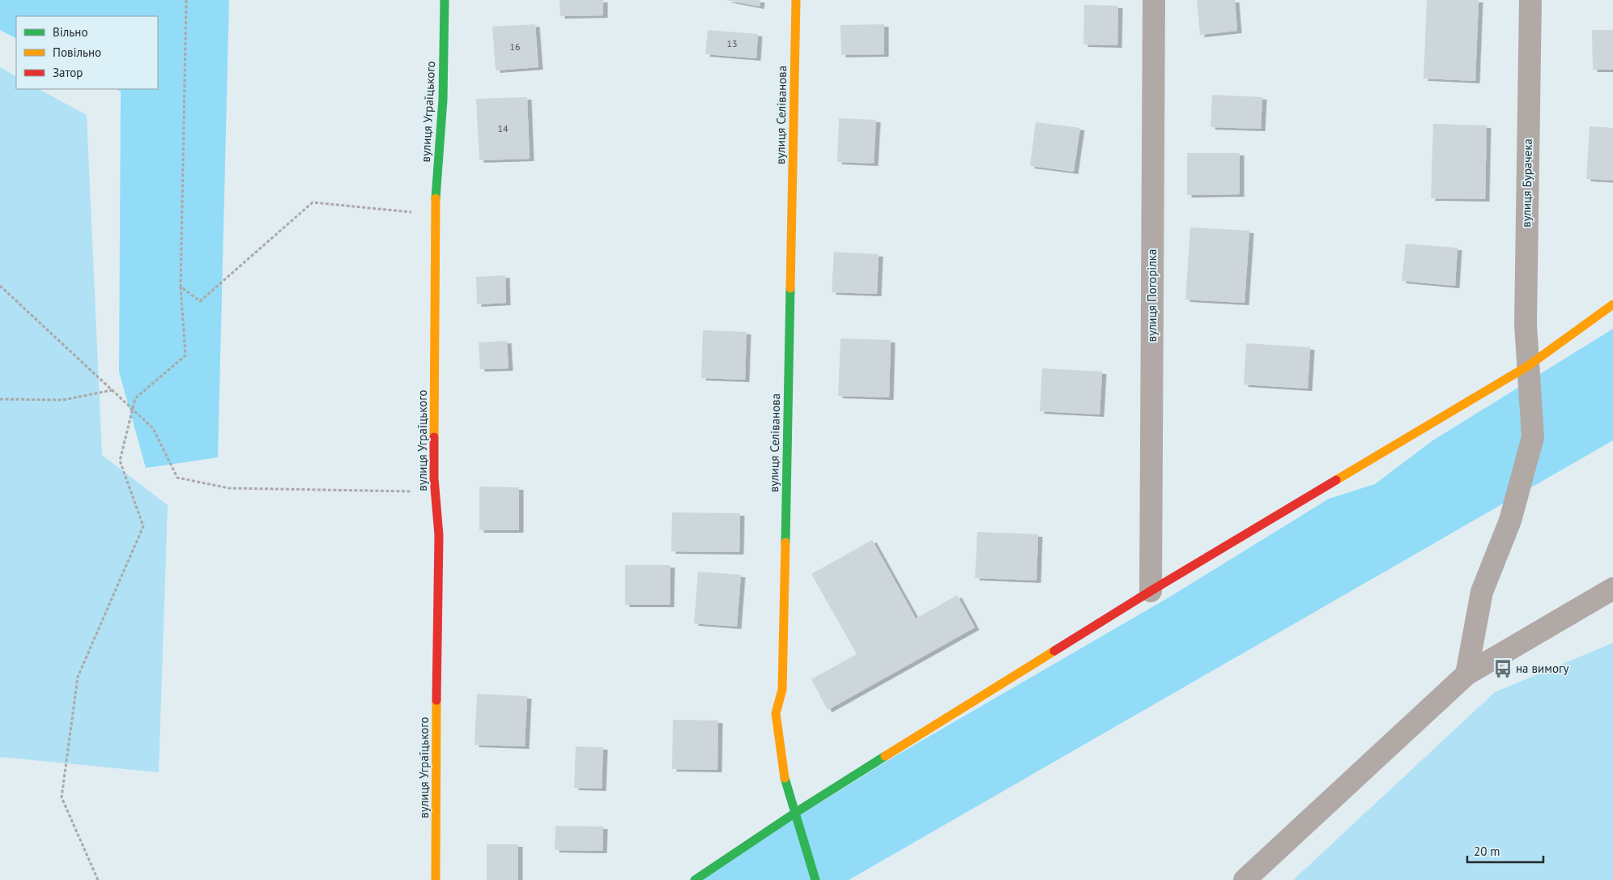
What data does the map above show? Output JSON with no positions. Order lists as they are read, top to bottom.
{
  "streets": {
    "street": [
      "вулиця Уграїцького",
      "вулиця Селіванова",
      "вулиця Бурачека",
      "вулиця Погорілка"
    ]
  },
  "places": {
    "bus stop": ["на вимогу"]
  },
  "house_numbers": ["13", "16", "14"],
  "legend": ["Вільно", "Повільно", "Затор"],
  "scale_bar": "20 m"
}
